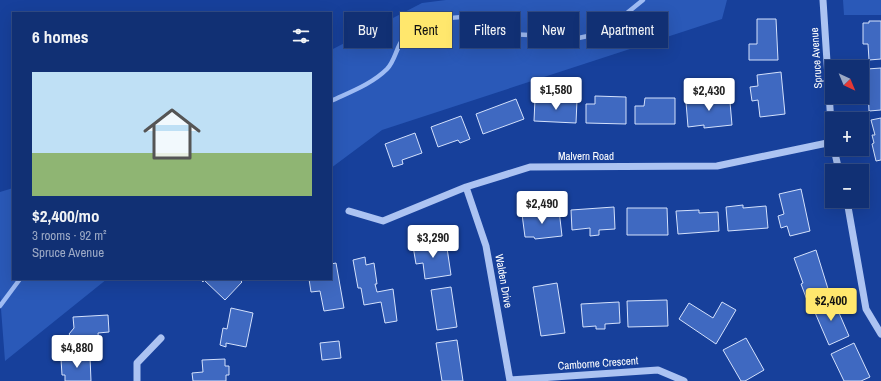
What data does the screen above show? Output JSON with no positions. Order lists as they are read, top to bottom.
{
  "streets": {
    "street": [
      "Spruce Avenue",
      "Malvern Road",
      "Walden Drive",
      "Camborne Crescent"
    ]
  },
  "crossings": [
    ["Malvern Road", "Walden Drive"],
    ["Walden Drive", "Camborne Crescent"]
  ],
  "north": "bottom right",
  "page": {
    "chip": [
      "Buy",
      "Rent",
      "Filters",
      "New",
      "Apartment"
    ],
    "heading": "6 homes",
    "map_buttons": ["+", "−"],
    "list": [
      {
        "name": "$2,400/mo",
        "note": "3 rooms · 92 m² · Spruce Avenue"
      }
    ],
    "price": [
      "$1,580",
      "$2,430",
      "$2,490",
      "$3,290",
      "$2,400",
      "$4,880"
    ]
  }
}
